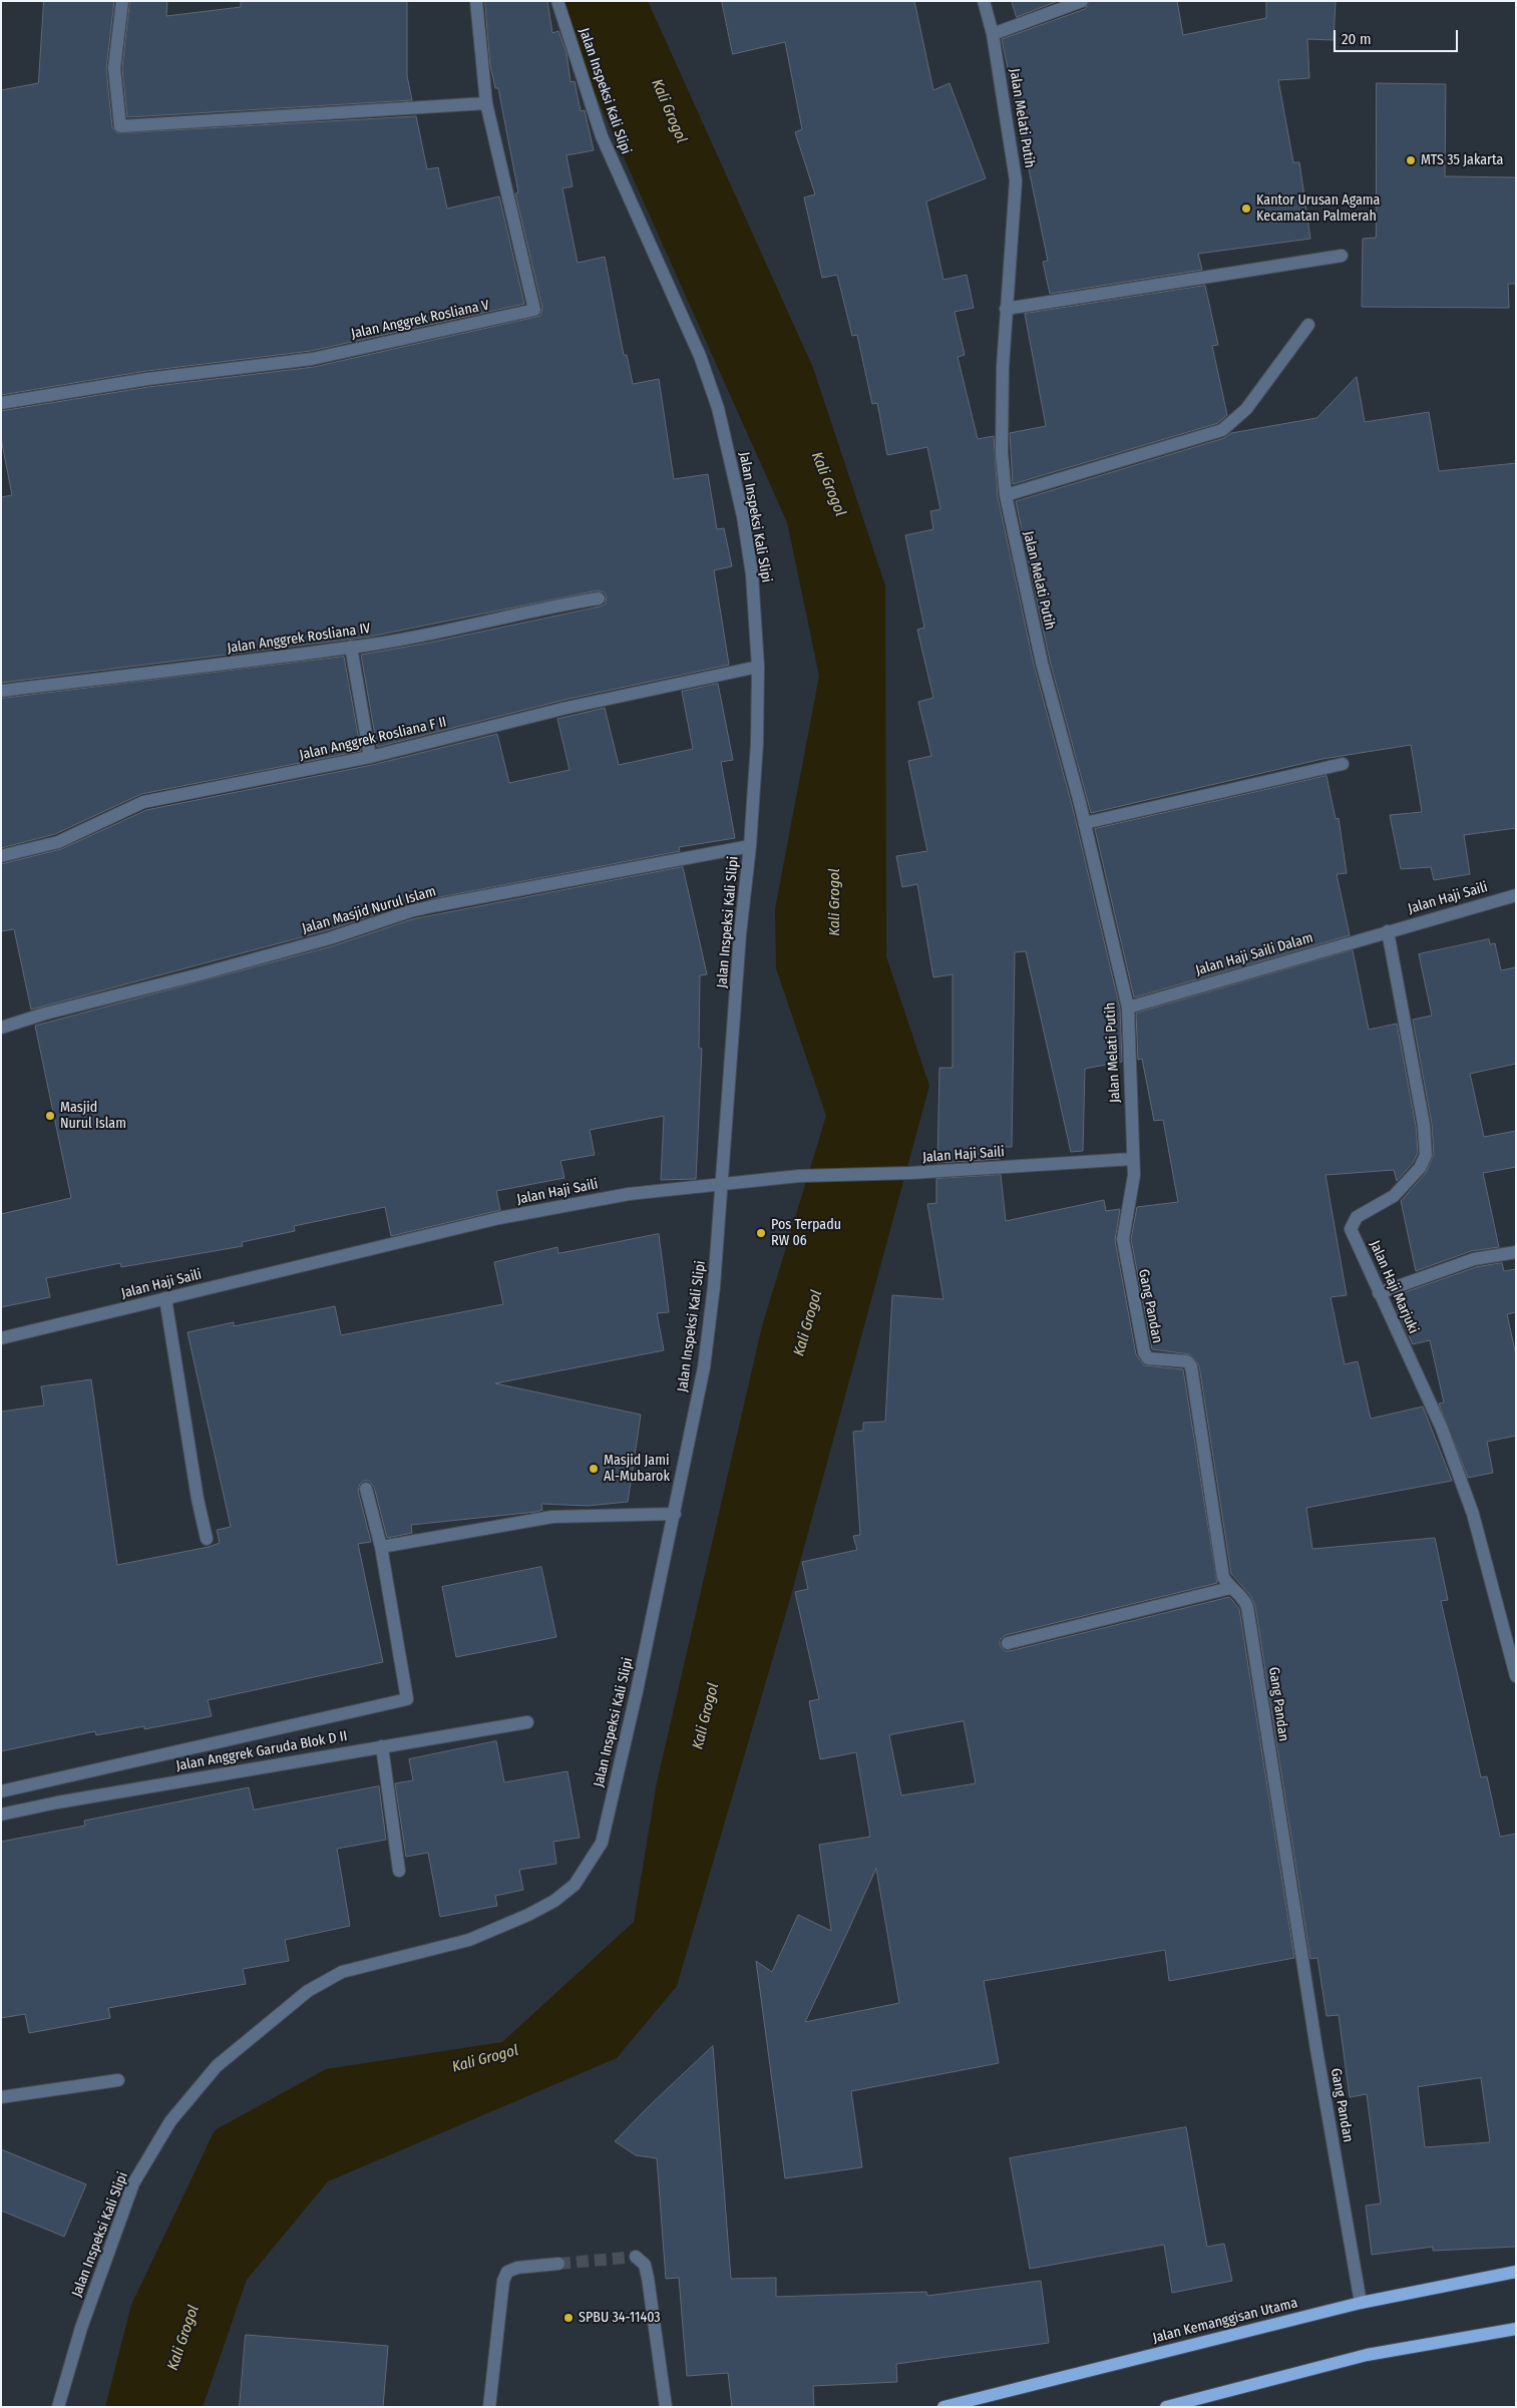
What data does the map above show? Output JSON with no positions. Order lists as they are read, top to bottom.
{
  "streets": {
    "main road": ["Jalan Kemanggisan Utama"],
    "street": [
      "Jalan Inspeksi Kali Slipi",
      "Jalan Melati Putih",
      "Jalan Anggrek Rosliana V",
      "Jalan Anggrek Rosliana IV",
      "Jalan Anggrek Rosliana F II",
      "Jalan Haji Saili",
      "Jalan Masjid Nurul Islam",
      "Jalan Haji Saili Dalam",
      "Jalan Haji Marjuki",
      "Gang Pandan",
      "Jalan Anggrek Garuda Blok D II"
    ]
  },
  "crossings": [
    ["Jalan Inspeksi Kali Slipi", "Jalan Anggrek Rosliana F II"],
    ["Jalan Inspeksi Kali Slipi", "Jalan Haji Saili"],
    ["Jalan Inspeksi Kali Slipi", "Jalan Masjid Nurul Islam"],
    ["Jalan Melati Putih", "Jalan Haji Saili"],
    ["Jalan Melati Putih", "Jalan Haji Saili Dalam"],
    ["Jalan Melati Putih", "Gang Pandan"],
    ["Jalan Haji Saili", "Jalan Haji Saili Dalam"],
    ["Jalan Haji Saili", "Jalan Haji Marjuki"],
    ["Jalan Haji Saili", "Gang Pandan"],
    ["Jalan Haji Saili Dalam", "Jalan Haji Marjuki"],
    ["Gang Pandan", "Jalan Kemanggisan Utama"]
  ],
  "water": ["Kali Grogol"],
  "places": [
    "MTS 35 Jakarta",
    "Kantor Urusan Agama Kecamatan Palmerah",
    "Masjid Nurul Islam",
    "Pos Terpadu RW 06",
    "Masjid Jami Al-Mubarok",
    "SPBU 34-11403"
  ],
  "scale_bar": "20 m"
}
